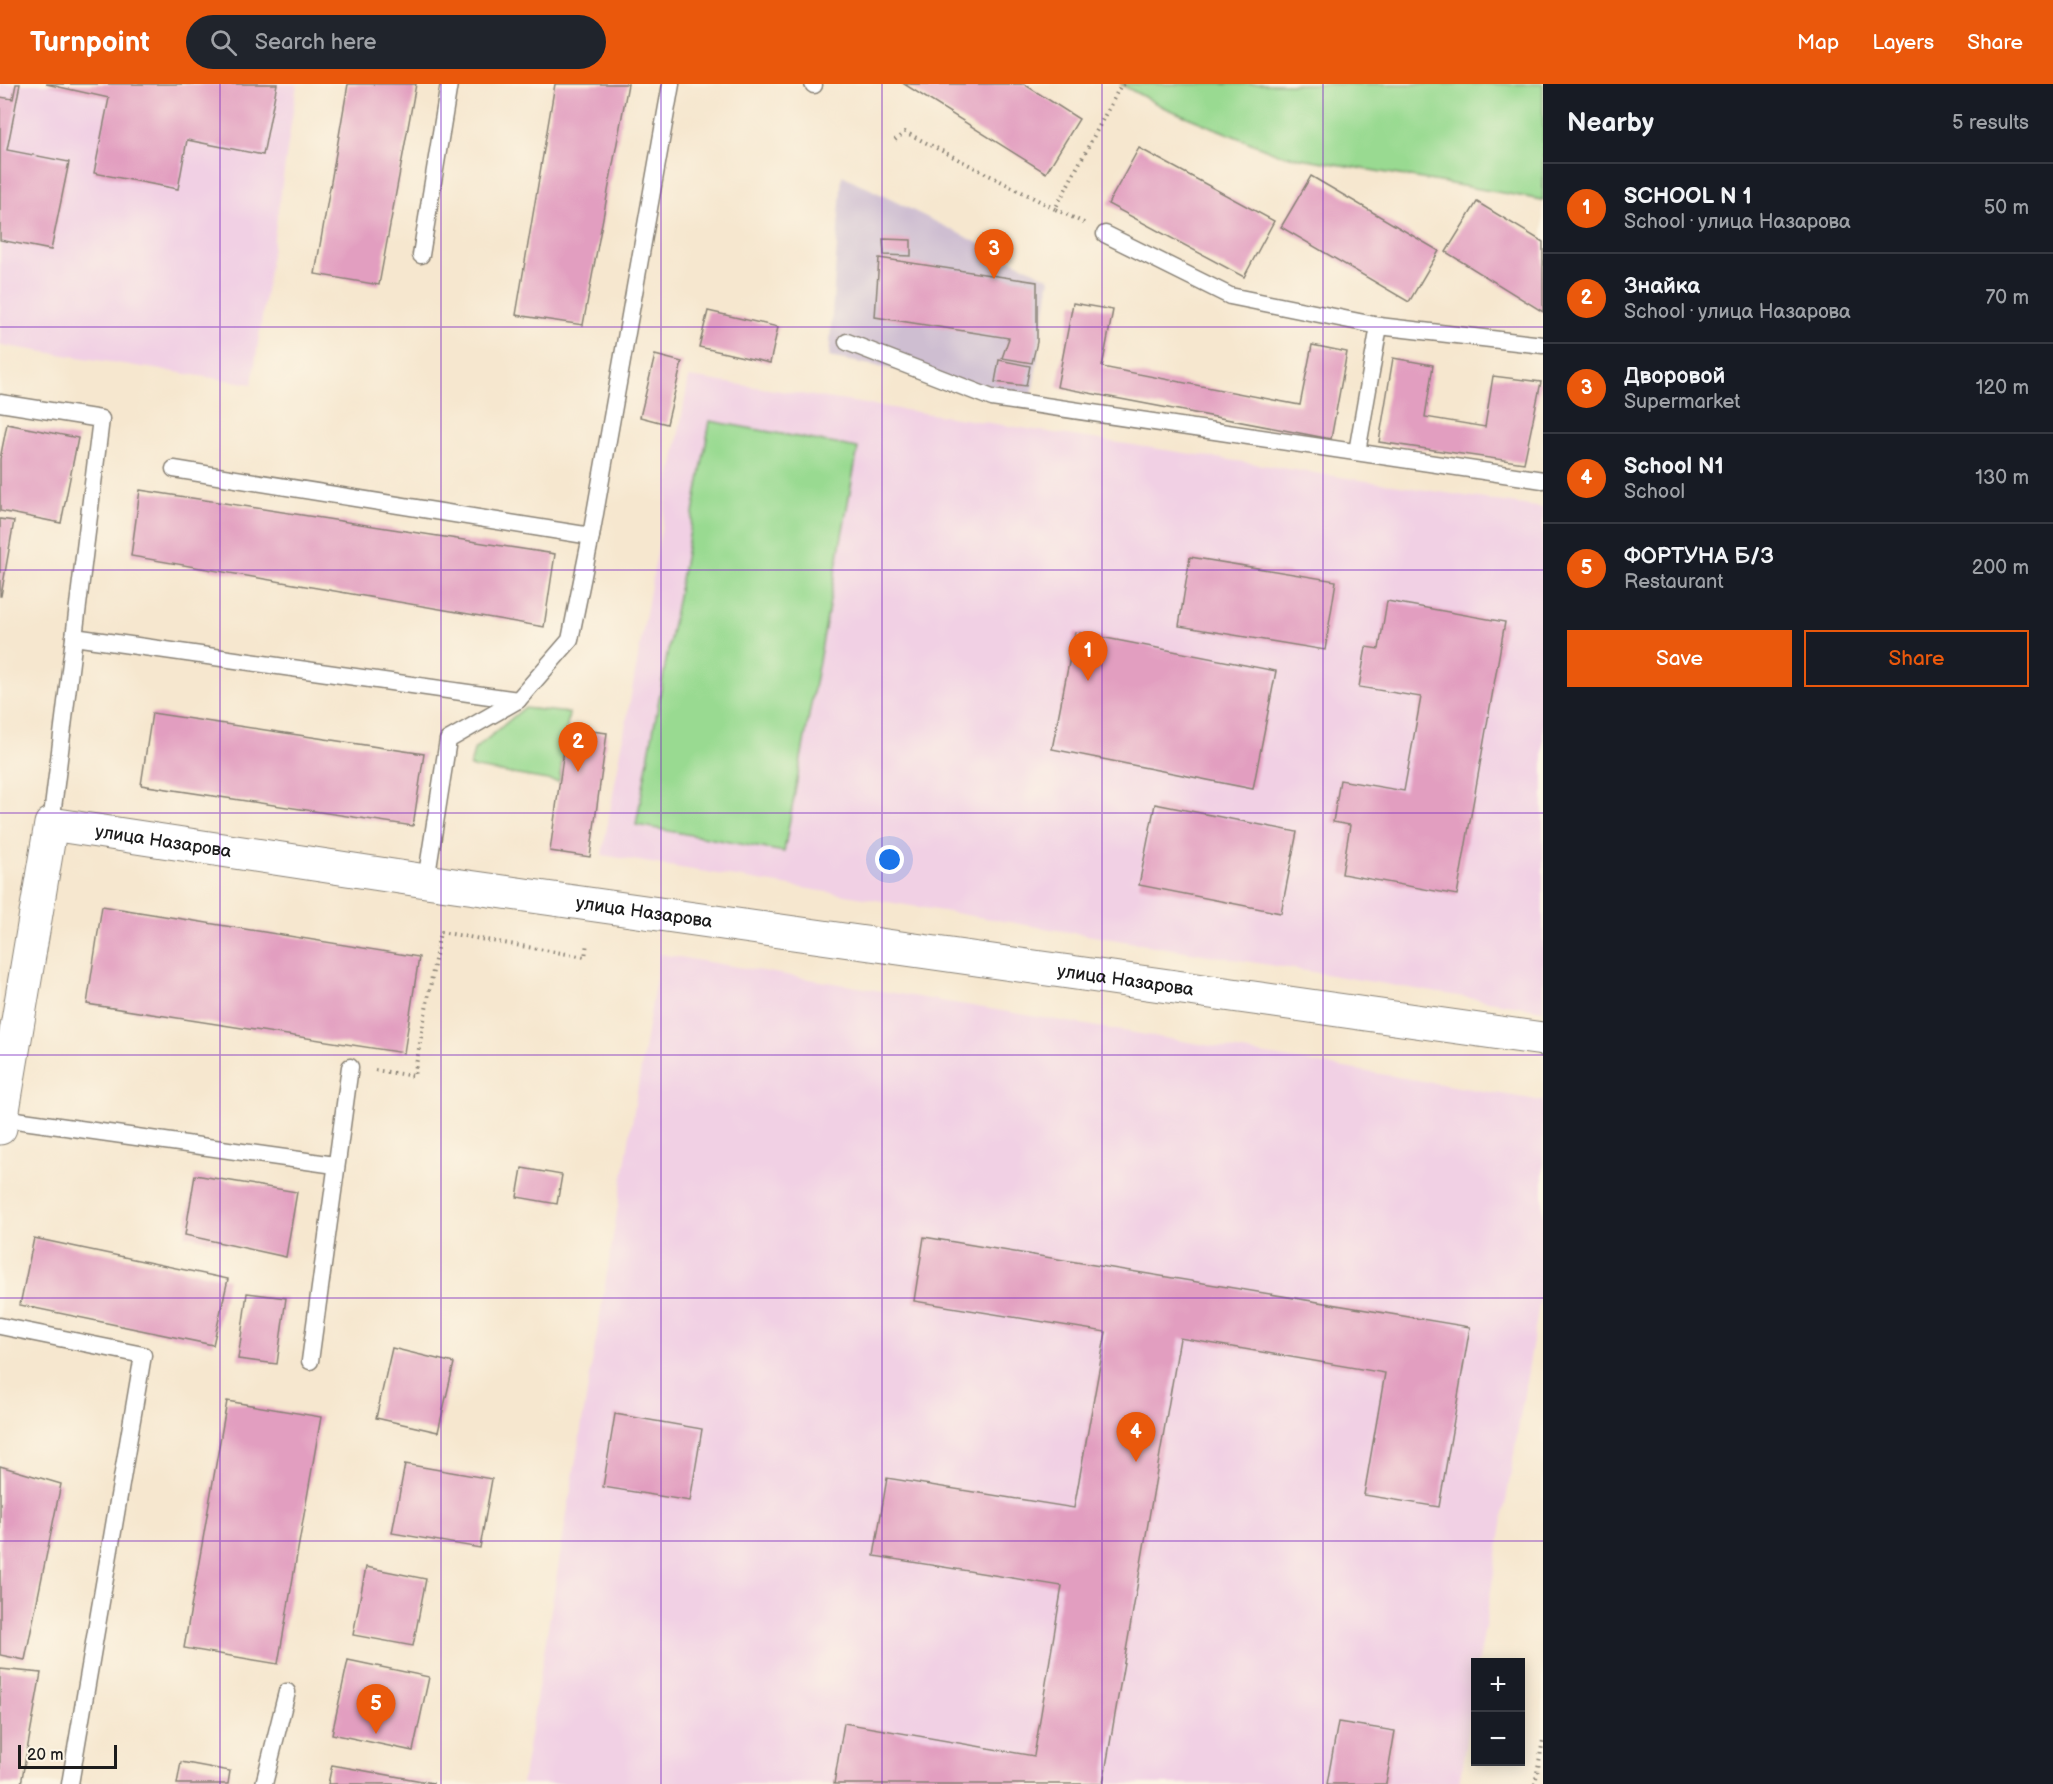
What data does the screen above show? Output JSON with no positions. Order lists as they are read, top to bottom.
{
  "streets": {
    "street": ["улица Назарова"]
  },
  "scale_bar": "20 m",
  "page": {
    "header": "Turnpoint",
    "search": "Search here",
    "nav": ["Map", "Layers", "Share"],
    "heading": ["Nearby", "5 results"],
    "list": [
      {
        "mark": "1",
        "name": "SCHOOL N 1",
        "note": "School · улица Назарова",
        "value": "50 m"
      },
      {
        "mark": "2",
        "name": "Знайка",
        "note": "School · улица Назарова",
        "value": "70 m"
      },
      {
        "mark": "3",
        "name": "Дворовой",
        "note": "Supermarket",
        "value": "120 m"
      },
      {
        "mark": "4",
        "name": "School N1",
        "note": "School",
        "value": "130 m"
      },
      {
        "mark": "5",
        "name": "ФОРТУНА Б/З",
        "note": "Restaurant",
        "value": "200 m"
      }
    ],
    "pins": [
      "3",
      "1",
      "2",
      "4",
      "5"
    ],
    "buttons": ["Save", "Share"],
    "map_buttons": ["+", "−"],
    "scale": "20 m"
  }
}
